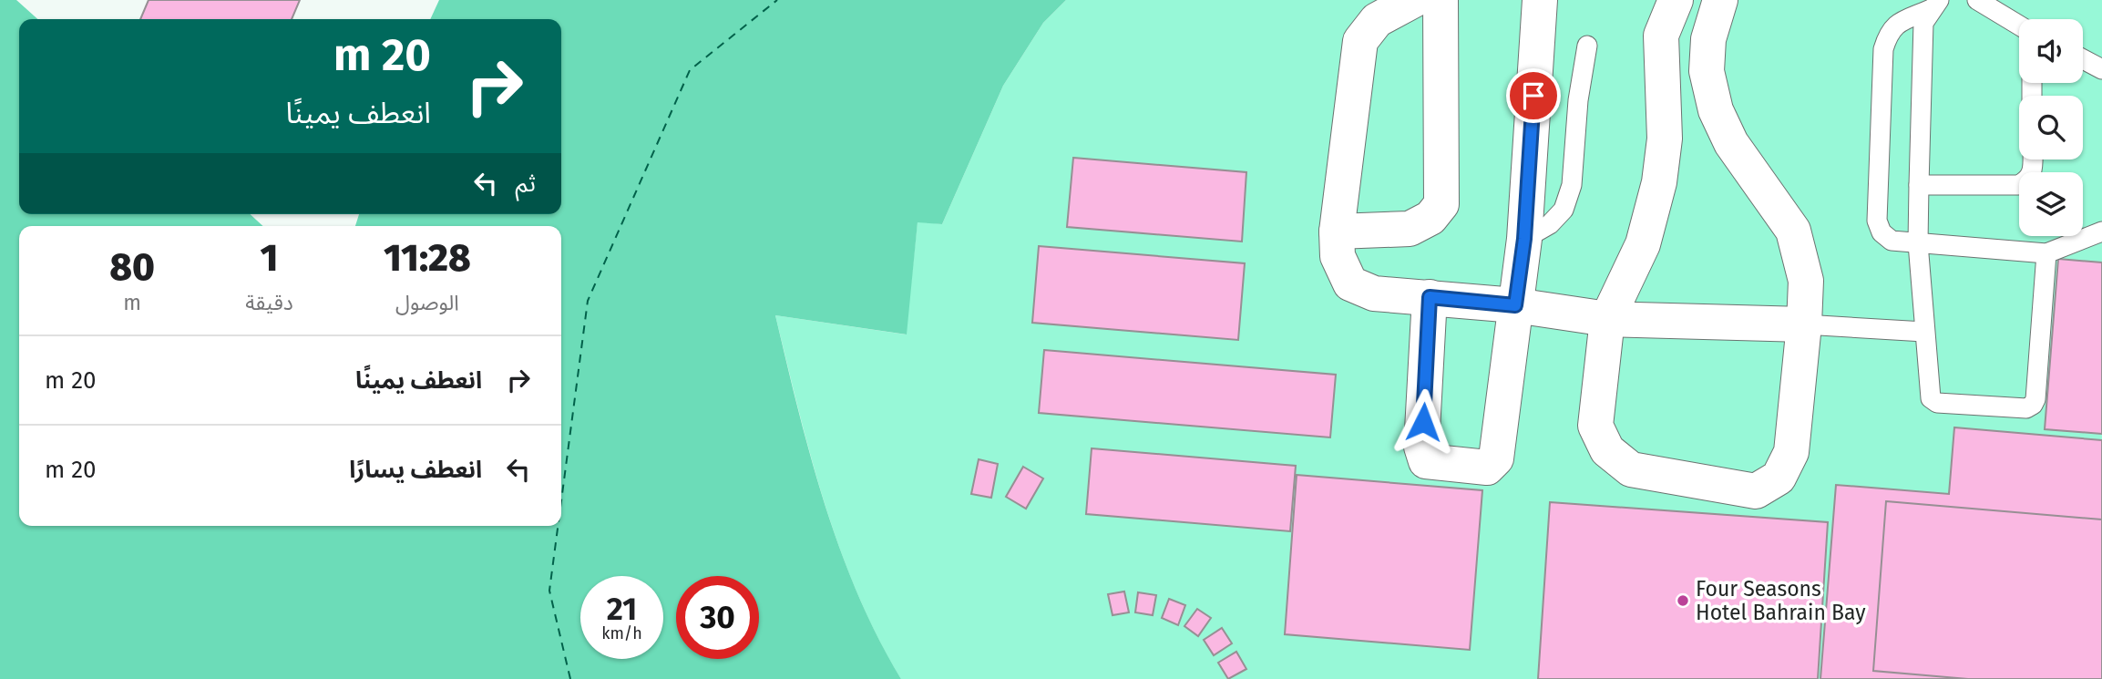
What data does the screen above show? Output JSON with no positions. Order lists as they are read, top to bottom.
{
  "places": ["Four Seasons Hotel Bahrain Bay"],
  "page": {
    "turn": ["20 m", "انعطف يمينًا"],
    "then": "ثم",
    "eta": [
      "11:28",
      "الوصول",
      "1",
      "دقيقة",
      "80",
      "m"
    ],
    "list": [
      {
        "name": "انعطف يمينًا",
        "value": "20 m"
      },
      {
        "name": "انعطف يسارًا",
        "value": "20 m"
      }
    ],
    "speed": "21 km/h",
    "limit": "30"
  }
}
